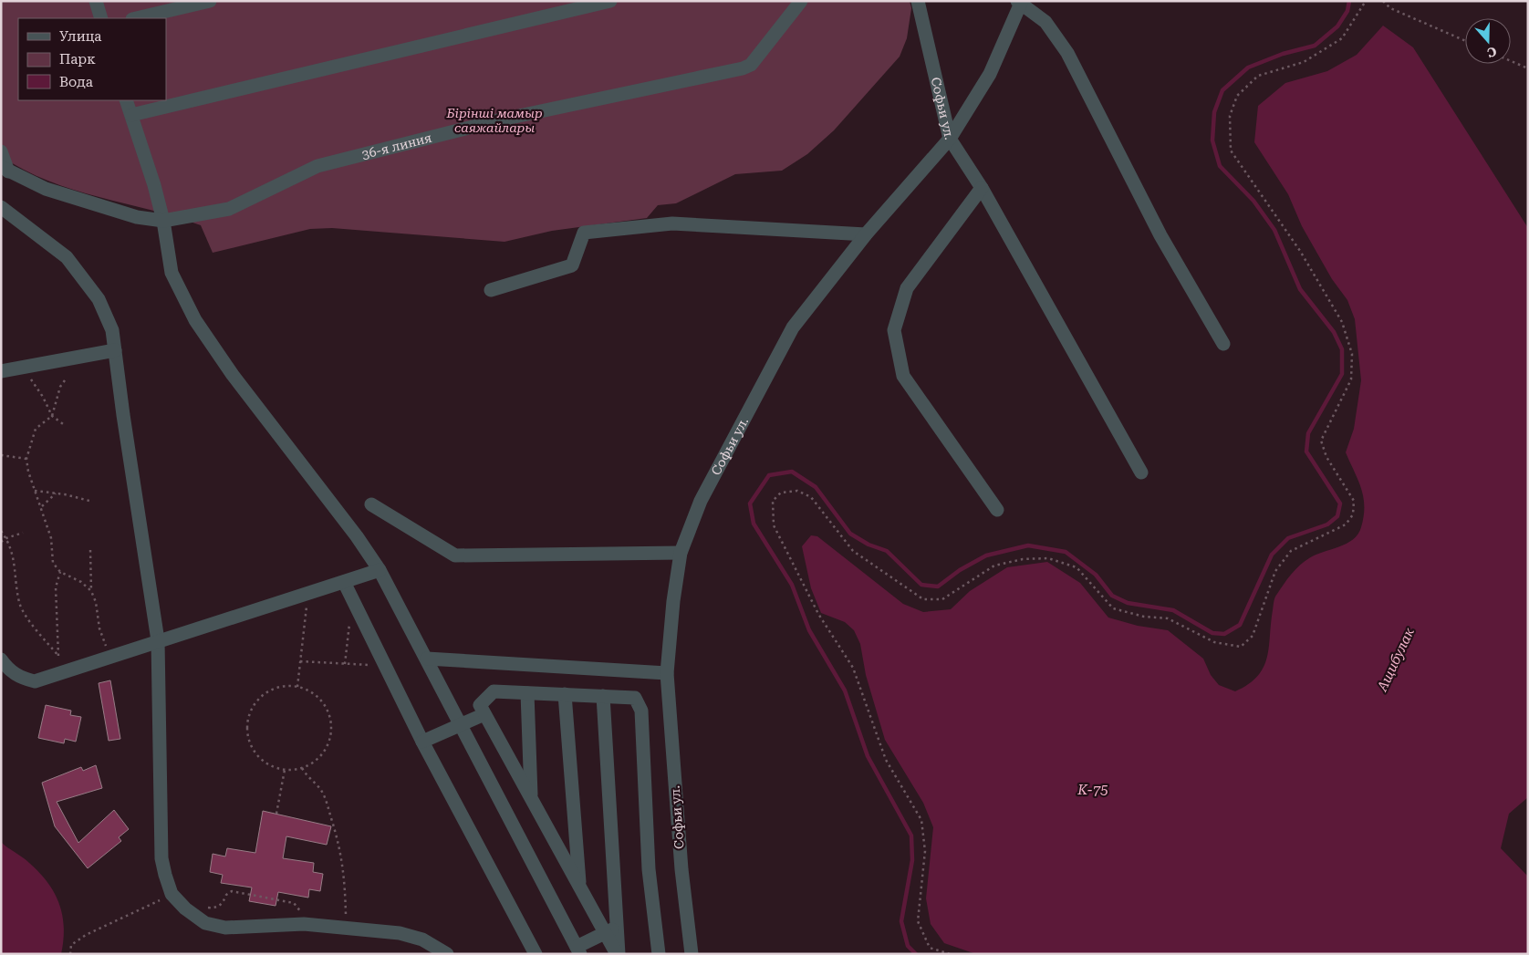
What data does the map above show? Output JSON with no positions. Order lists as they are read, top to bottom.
{
  "streets": {
    "street": ["Софьи ул.", "36-я линия"]
  },
  "water": ["Ащибулак", "К-75"],
  "parks": ["Бірінші мамыр саяжайлары"],
  "legend": ["Улица", "Парк", "Вода"],
  "north": "bottom"
}
